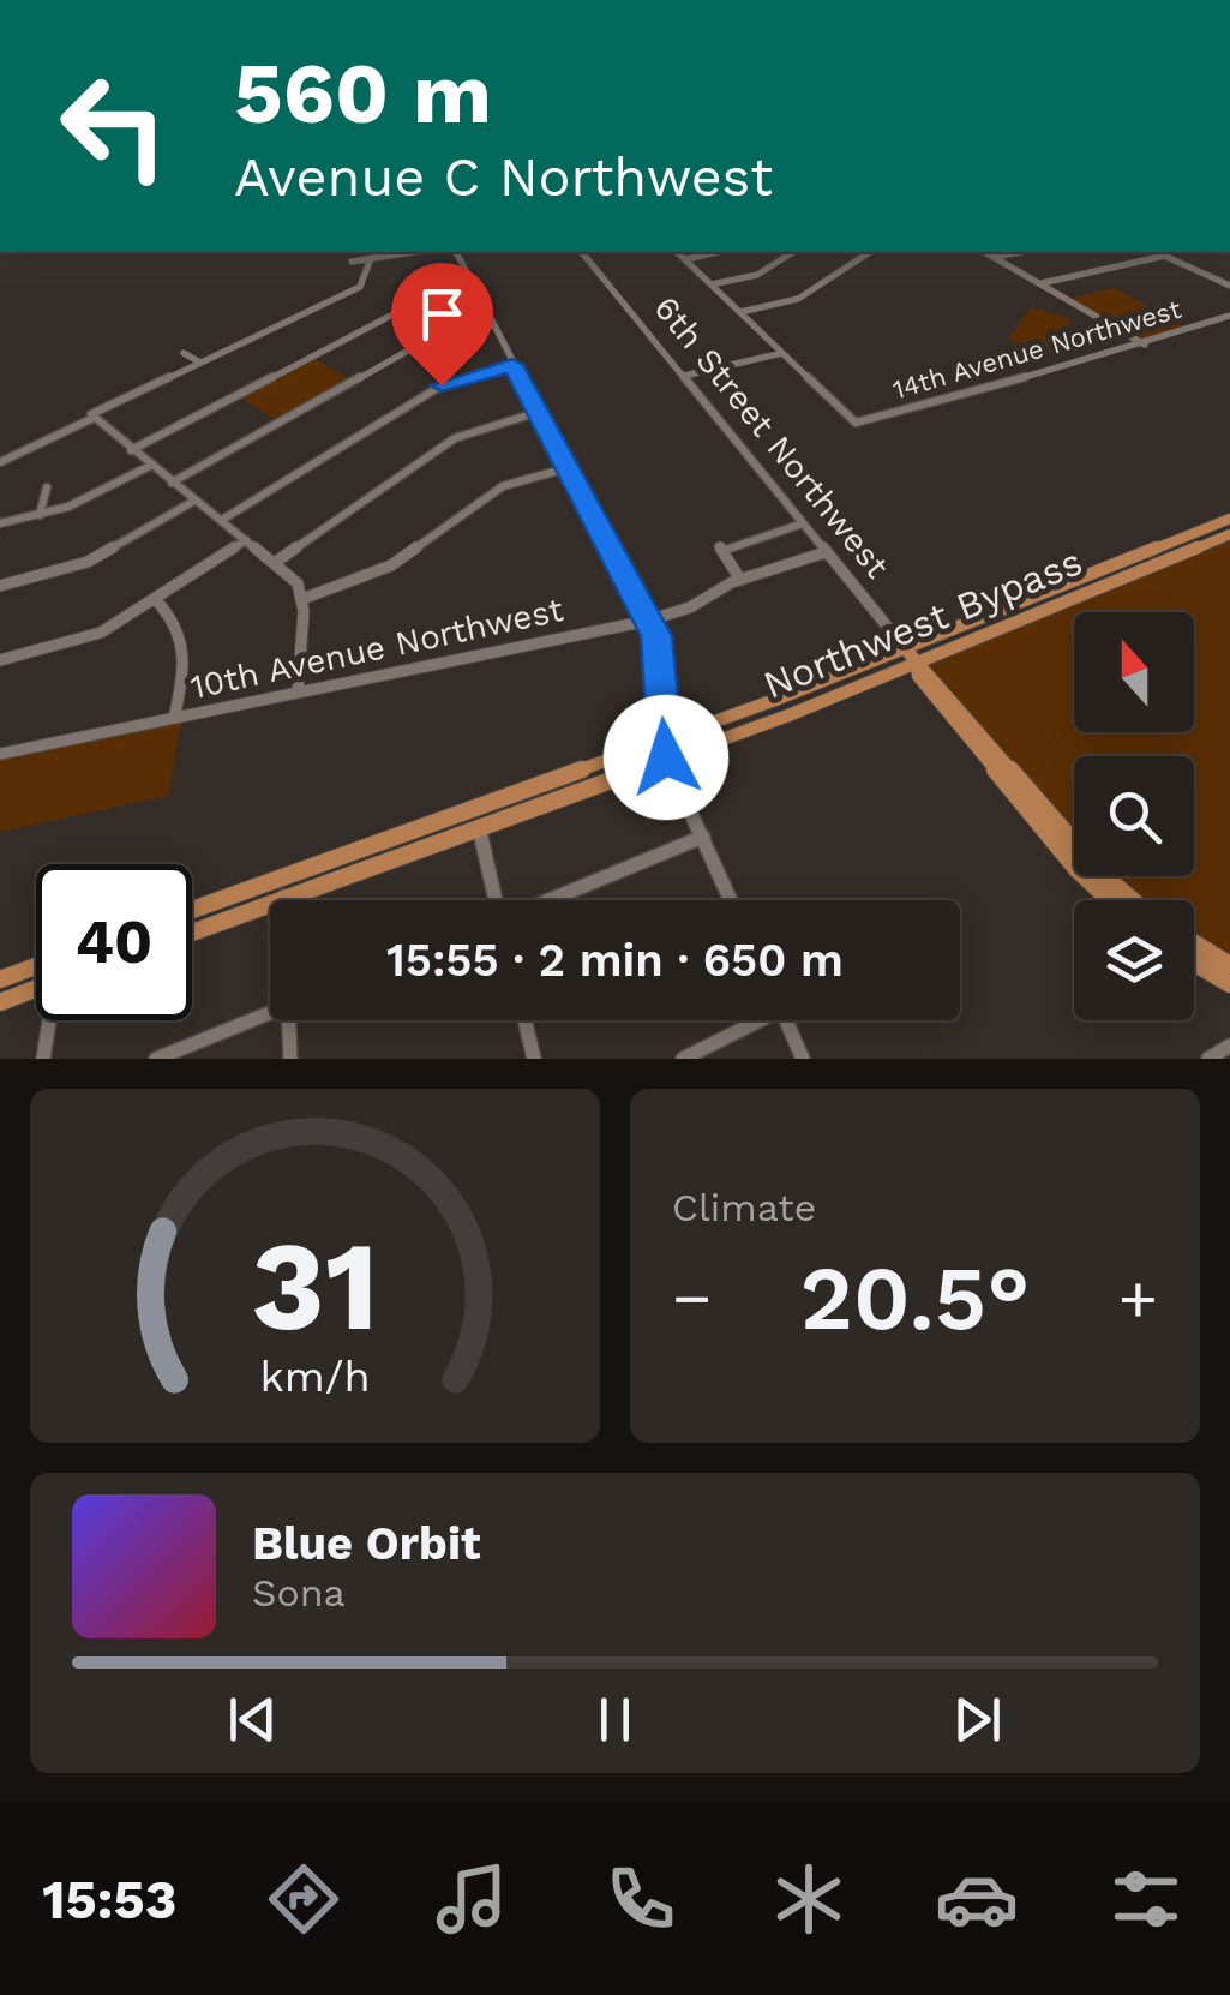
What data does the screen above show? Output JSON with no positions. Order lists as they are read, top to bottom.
{
  "streets": {
    "main road": ["6th Street Northwest", "Northwest Bypass"],
    "street": ["14th Avenue Northwest", "10th Avenue Northwest"]
  },
  "crossings": [
    ["6th Street Northwest", "Northwest Bypass"],
    ["6th Street Northwest", "10th Avenue Northwest"]
  ],
  "north": "top",
  "page": {
    "turn": ["560 m", "Avenue C Northwest"],
    "limit": "40",
    "trip": "15:55 · 2 min · 650 m",
    "tile": "Climate",
    "heat": ["−", "20.5°", "+"],
    "song": ["Blue Orbit", "Sona"],
    "tabs": "15:53",
    "gauge": ["31", "km/h"]
  }
}
